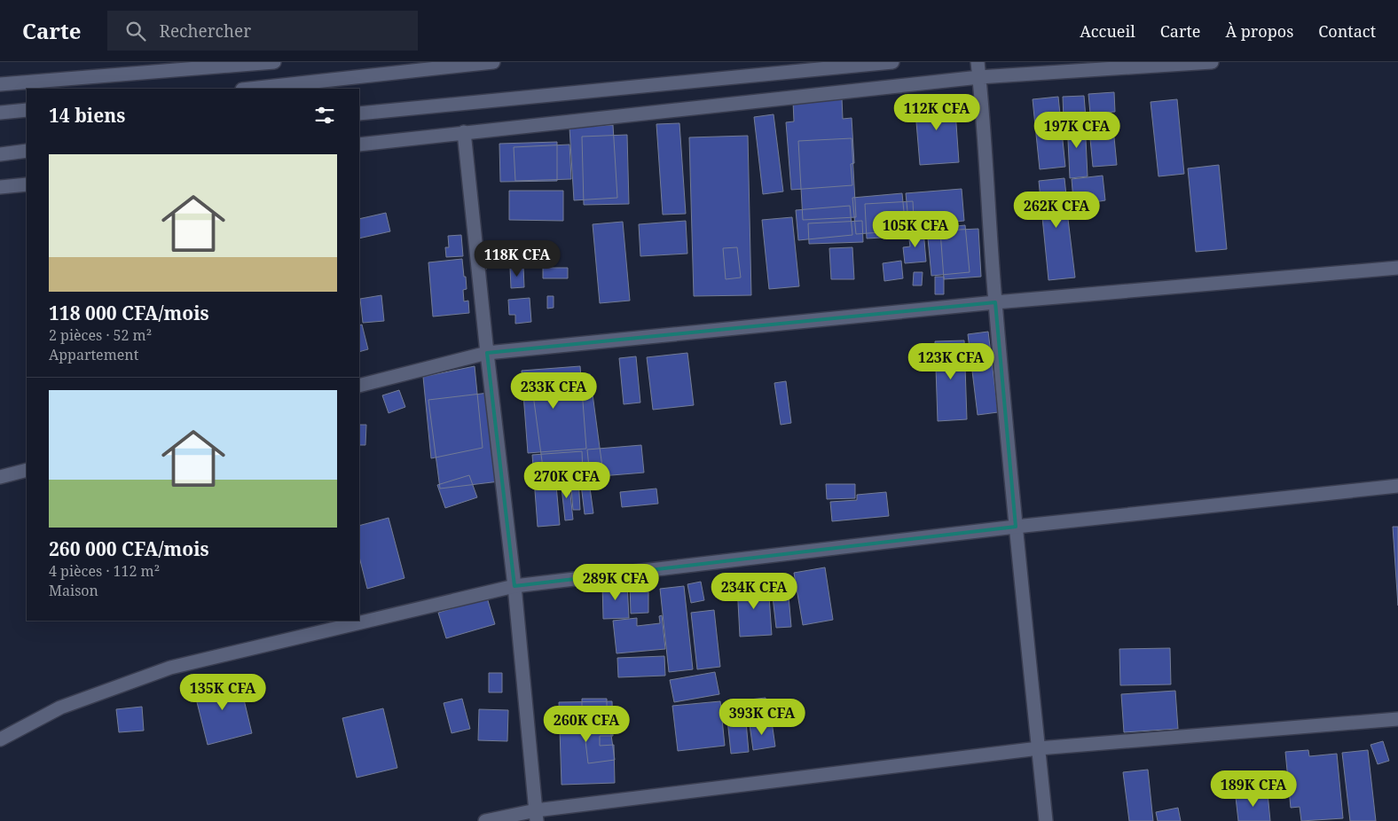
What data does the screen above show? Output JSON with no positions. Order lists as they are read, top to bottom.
{
  "page": {
    "header": "Carte",
    "search": "Rechercher",
    "nav": [
      "Accueil",
      "Carte",
      "À propos",
      "Contact"
    ],
    "heading": "14 biens",
    "price": [
      "112K CFA",
      "197K CFA",
      "262K CFA",
      "105K CFA",
      "118K CFA",
      "123K CFA",
      "233K CFA",
      "270K CFA",
      "289K CFA",
      "234K CFA",
      "135K CFA",
      "393K CFA",
      "260K CFA",
      "189K CFA"
    ],
    "list": [
      {
        "name": "118 000 CFA/mois",
        "note": "2 pièces · 52 m² · Appartement"
      },
      {
        "name": "260 000 CFA/mois",
        "note": "4 pièces · 112 m² · Maison"
      }
    ]
  }
}
